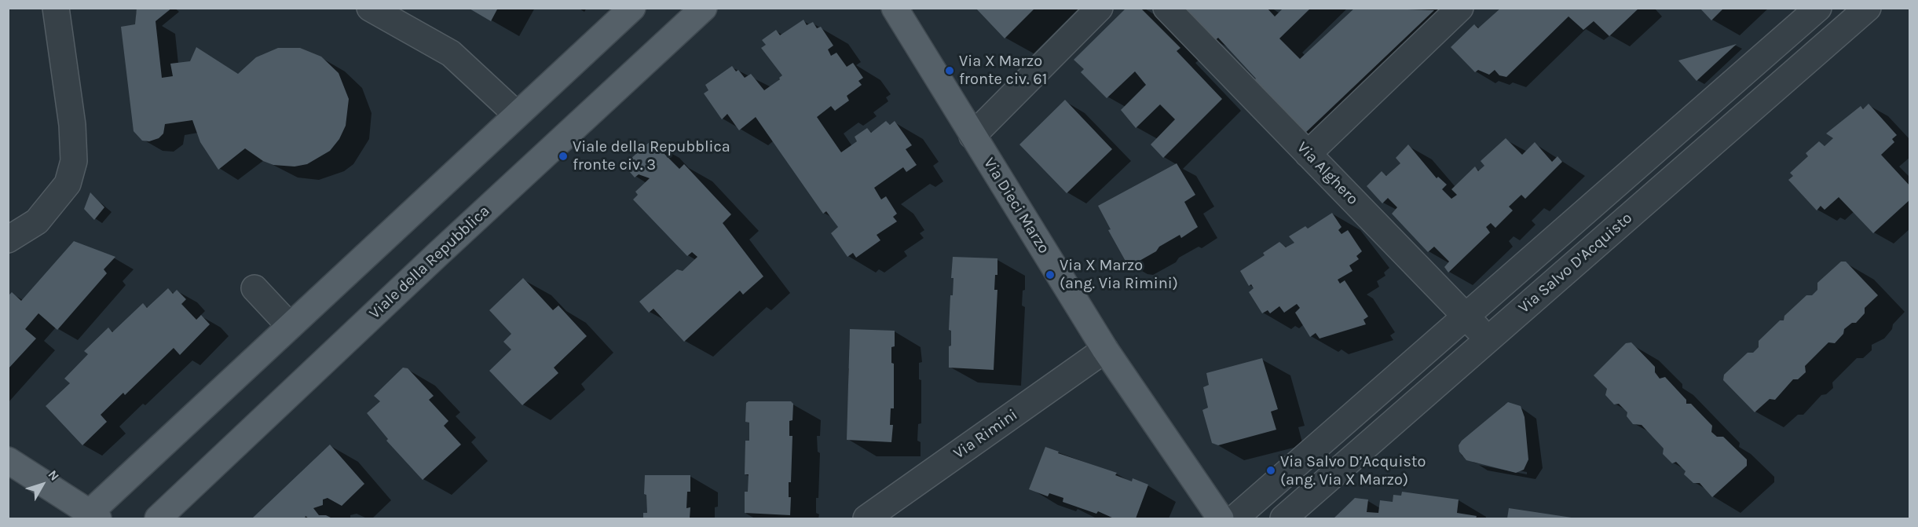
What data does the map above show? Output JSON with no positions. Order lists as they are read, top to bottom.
{
  "streets": {
    "main road": ["Via Dieci Marzo", "Viale della Repubblica"],
    "street": ["Via Alghero", "Via Salvo D'Acquisto", "Via Rimini"]
  },
  "crossings": [
    ["Via Alghero", "Via Salvo D'Acquisto"],
    ["Via Dieci Marzo", "Via Rimini"]
  ],
  "places": [
    "Via X Marzo fronte civ. 61",
    "Viale della Repubblica fronte civ. 3",
    "Via X Marzo (ang. Via Rimini)",
    "Via Salvo D’Acquisto (ang. Via X Marzo)"
  ],
  "north": "top right"
}
